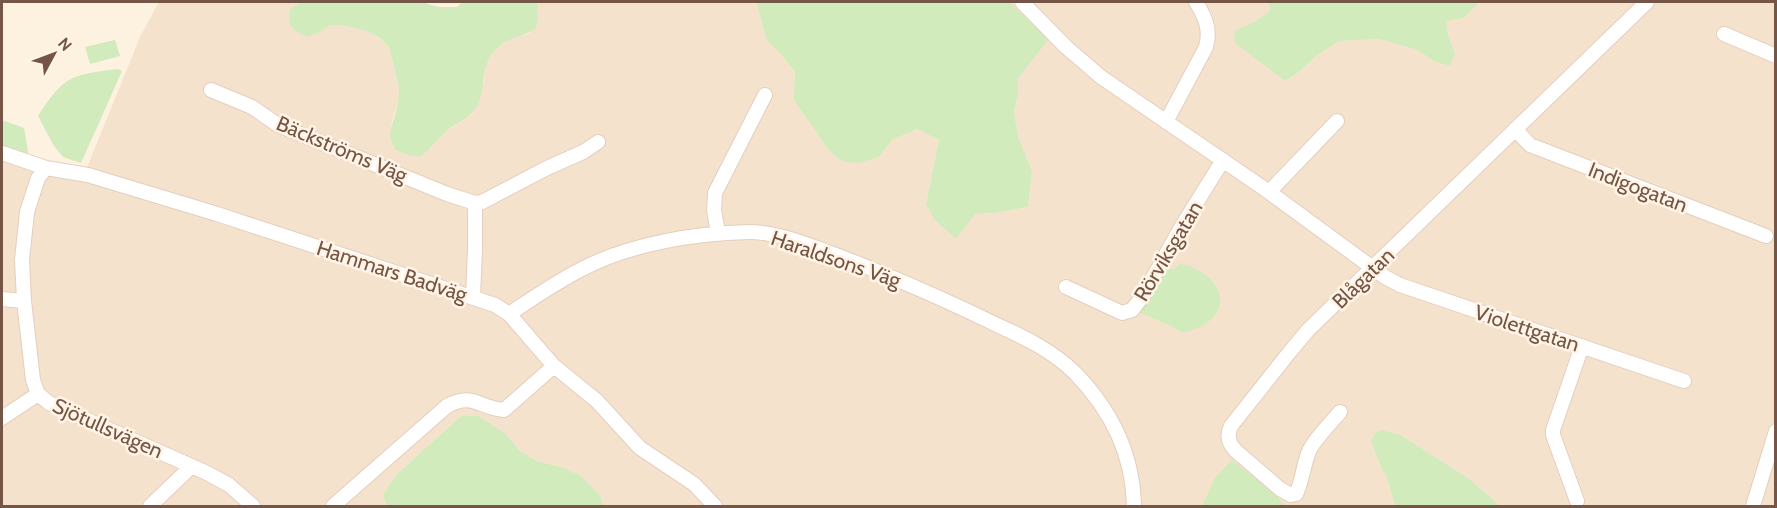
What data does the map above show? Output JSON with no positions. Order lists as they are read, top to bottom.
{
  "streets": {
    "street": [
      "Bäckströms Väg",
      "Indigogatan",
      "Rörviksgatan",
      "Haraldsons Väg",
      "Hammars Badväg",
      "Blågatan",
      "Violettgatan",
      "Sjötullsvägen"
    ]
  },
  "crossings": [
    ["Indigogatan", "Blågatan"],
    ["Haraldsons Väg", "Hammars Badväg"],
    ["Hammars Badväg", "Sjötullsvägen"],
    ["Blågatan", "Violettgatan"]
  ],
  "north": "top right"
}
